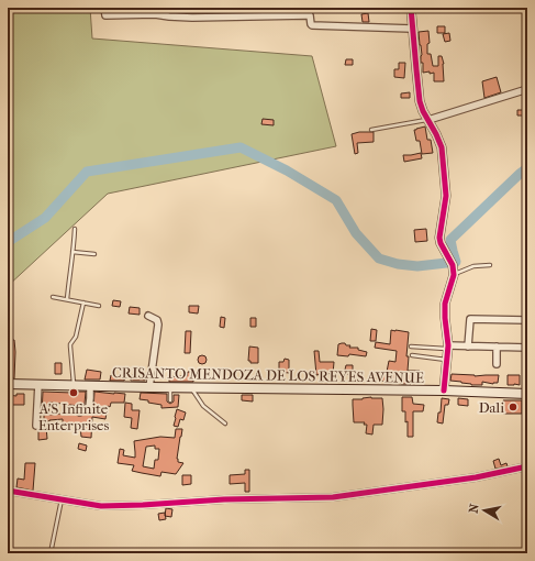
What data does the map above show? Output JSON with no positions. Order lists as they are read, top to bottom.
{
  "streets": {
    "main road": ["CRISANTO MENDOZA DE LOS REYES AVENUE"]
  },
  "places": ["A'S Infinite Enterprises", "Dali"],
  "north": "left"
}
